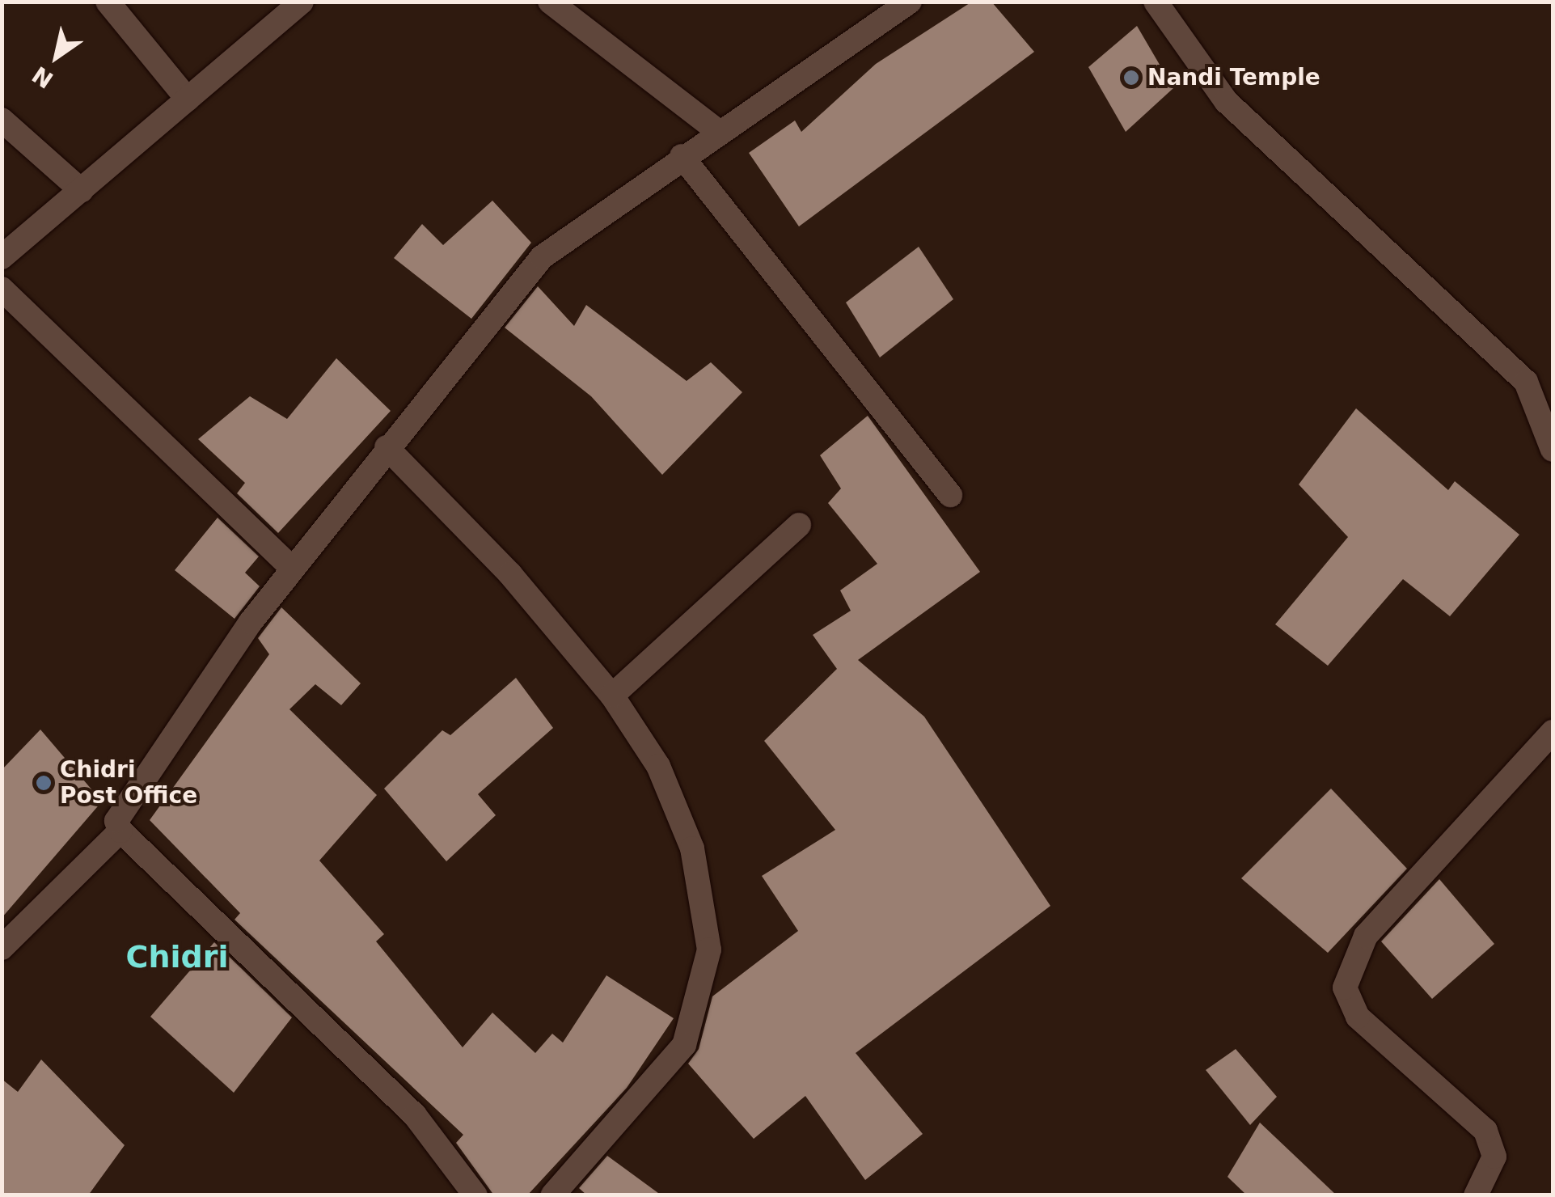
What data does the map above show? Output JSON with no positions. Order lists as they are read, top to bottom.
{
  "districts": ["Chidri"],
  "places": ["Nandi Temple", "Chidri Post Office"],
  "north": "bottom left"
}
